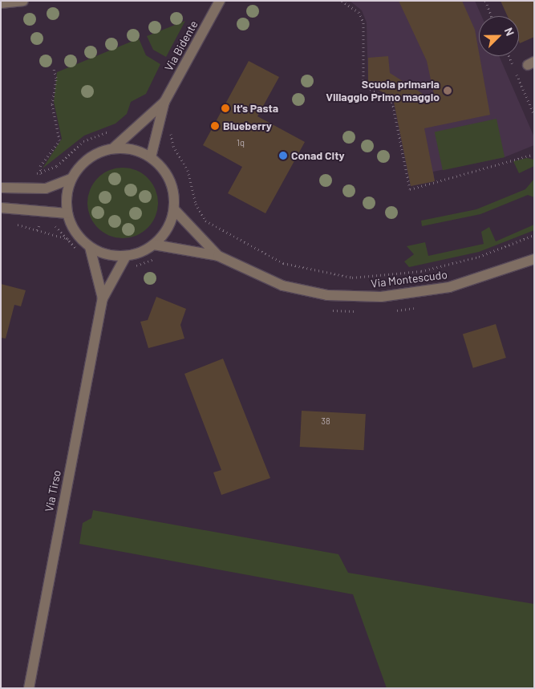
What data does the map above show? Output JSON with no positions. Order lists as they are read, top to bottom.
{
  "streets": {
    "street": ["Via Bidente", "Via Montescudo", "Via Tirso"]
  },
  "crossings": [
    ["Via Bidente", "Via Montescudo"],
    ["Via Bidente", "Via Tirso"],
    ["Via Montescudo", "Via Tirso"]
  ],
  "places": [
    "Scuola primaria Villaggio Primo maggio",
    "It's Pasta",
    "Blueberry",
    "Conad City"
  ],
  "house_numbers": ["1q", "38"],
  "north": "top right"
}
